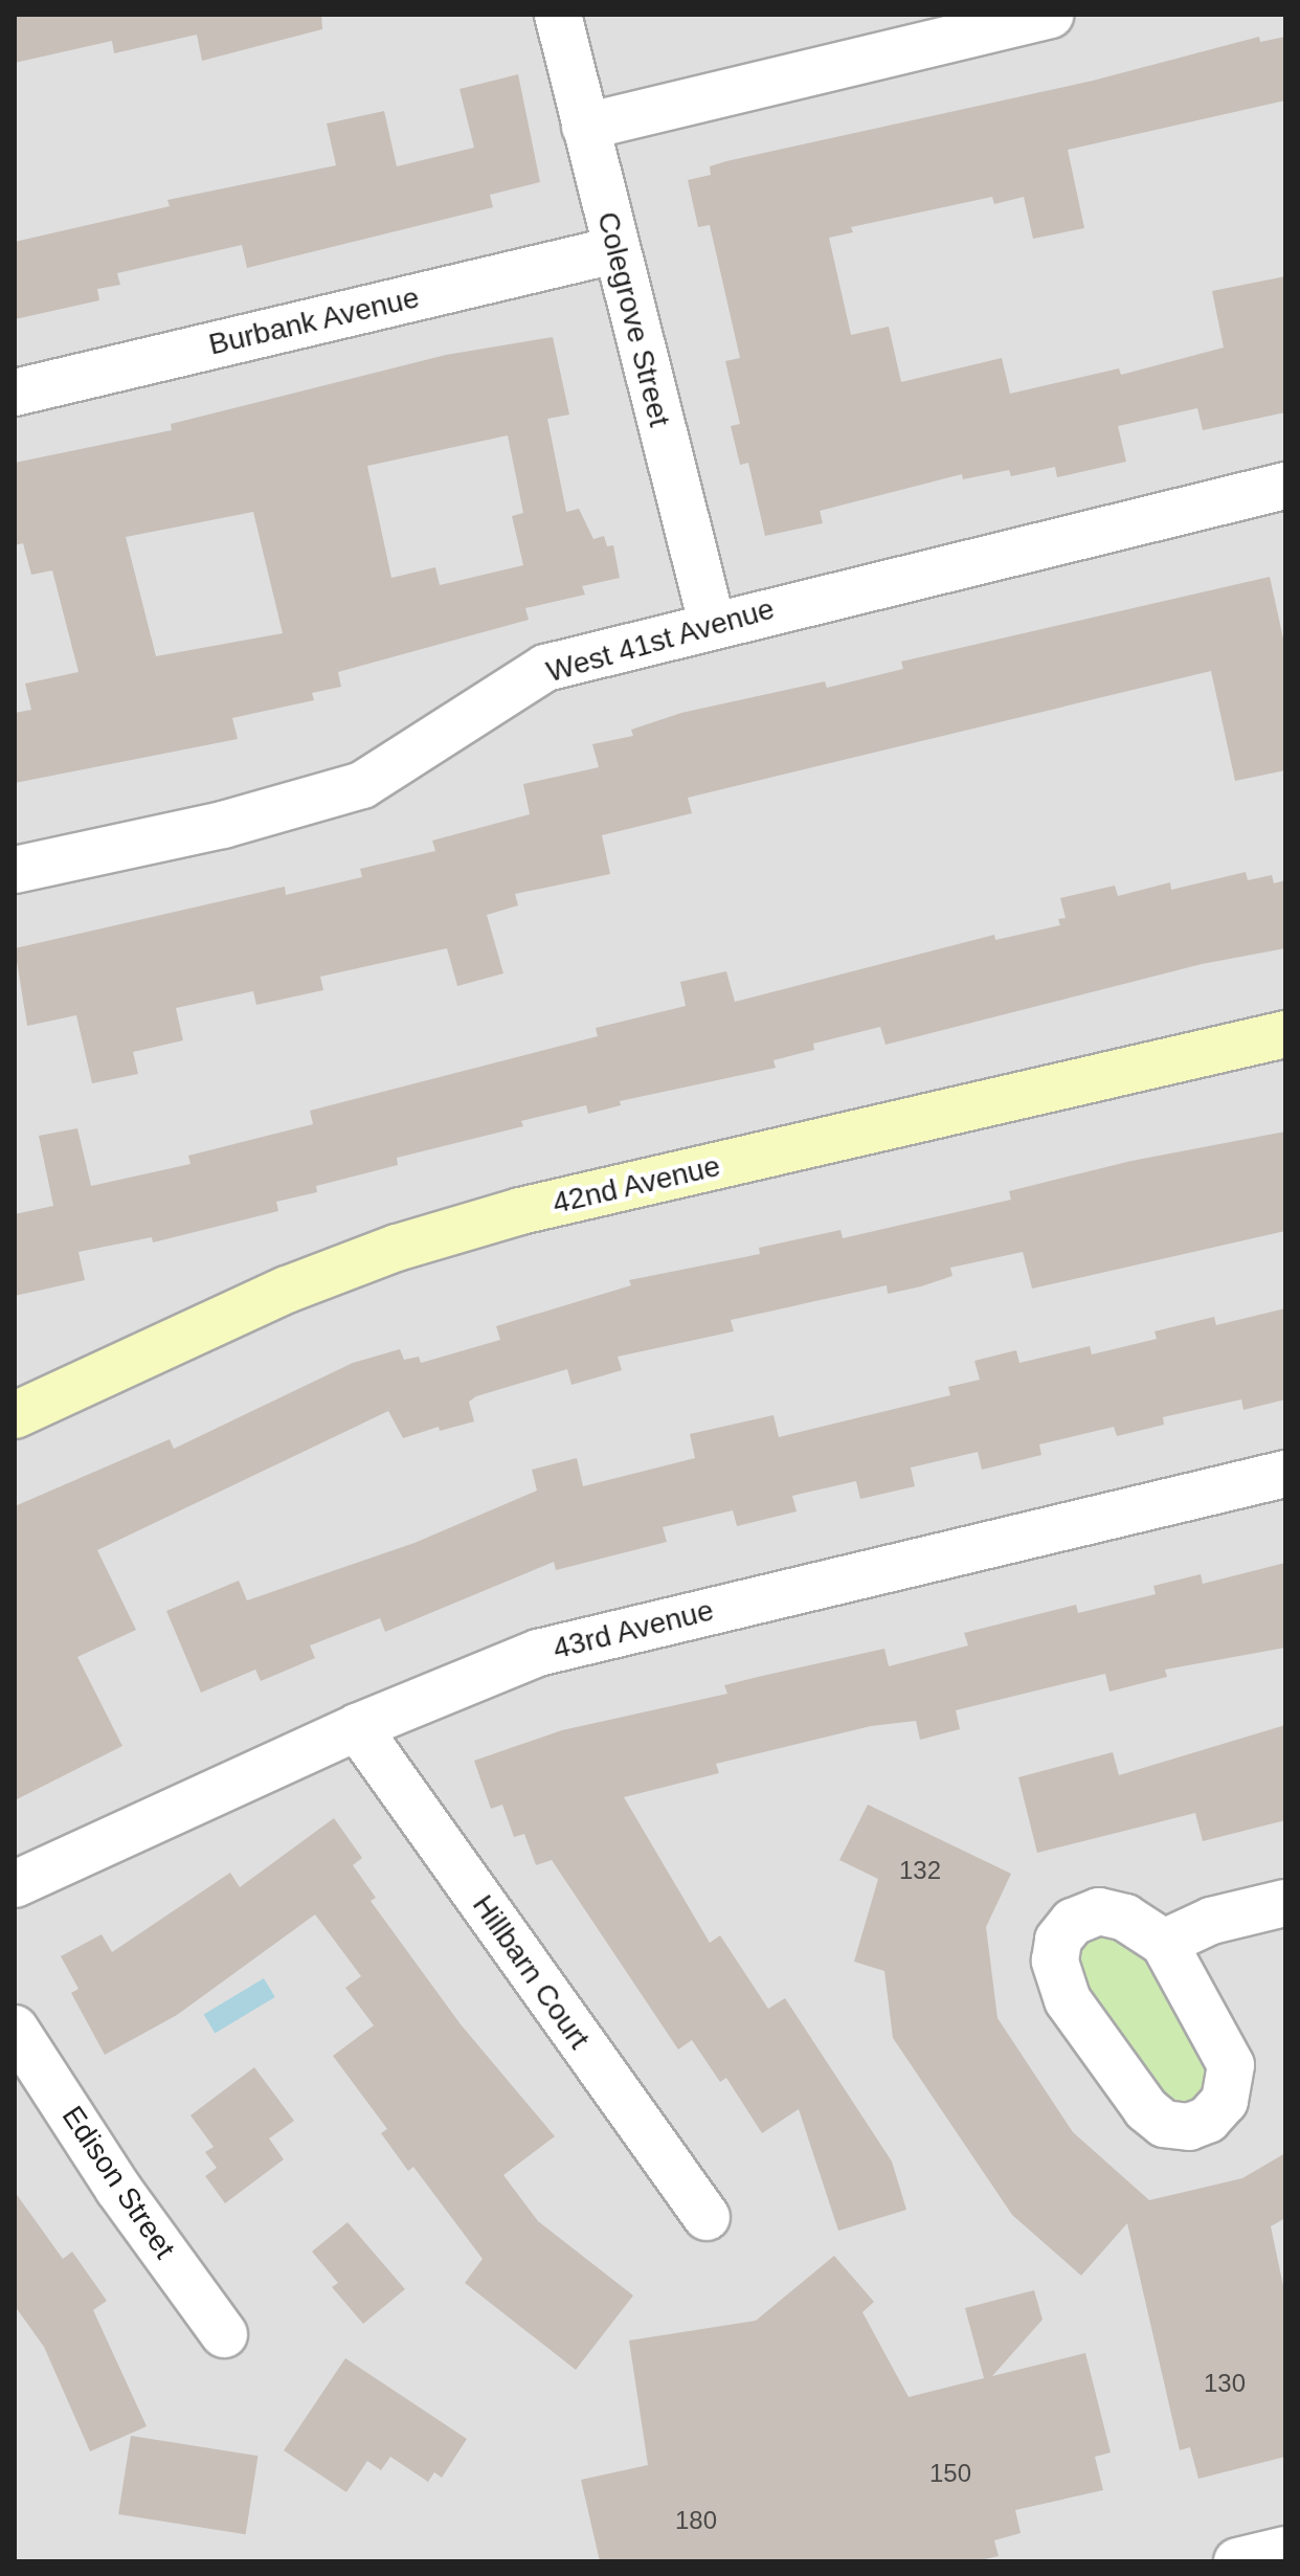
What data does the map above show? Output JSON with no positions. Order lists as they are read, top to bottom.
{
  "streets": {
    "street": [
      "Colegrove Street",
      "Burbank Avenue",
      "West 41st Avenue",
      "42nd Avenue",
      "43rd Avenue",
      "Hillbarn Court",
      "Edison Street"
    ]
  },
  "crossings": [
    ["Colegrove Street", "Burbank Avenue"],
    ["Colegrove Street", "West 41st Avenue"],
    ["43rd Avenue", "Hillbarn Court"]
  ],
  "house_numbers": [
    "132",
    "130",
    "150",
    "180"
  ]
}
